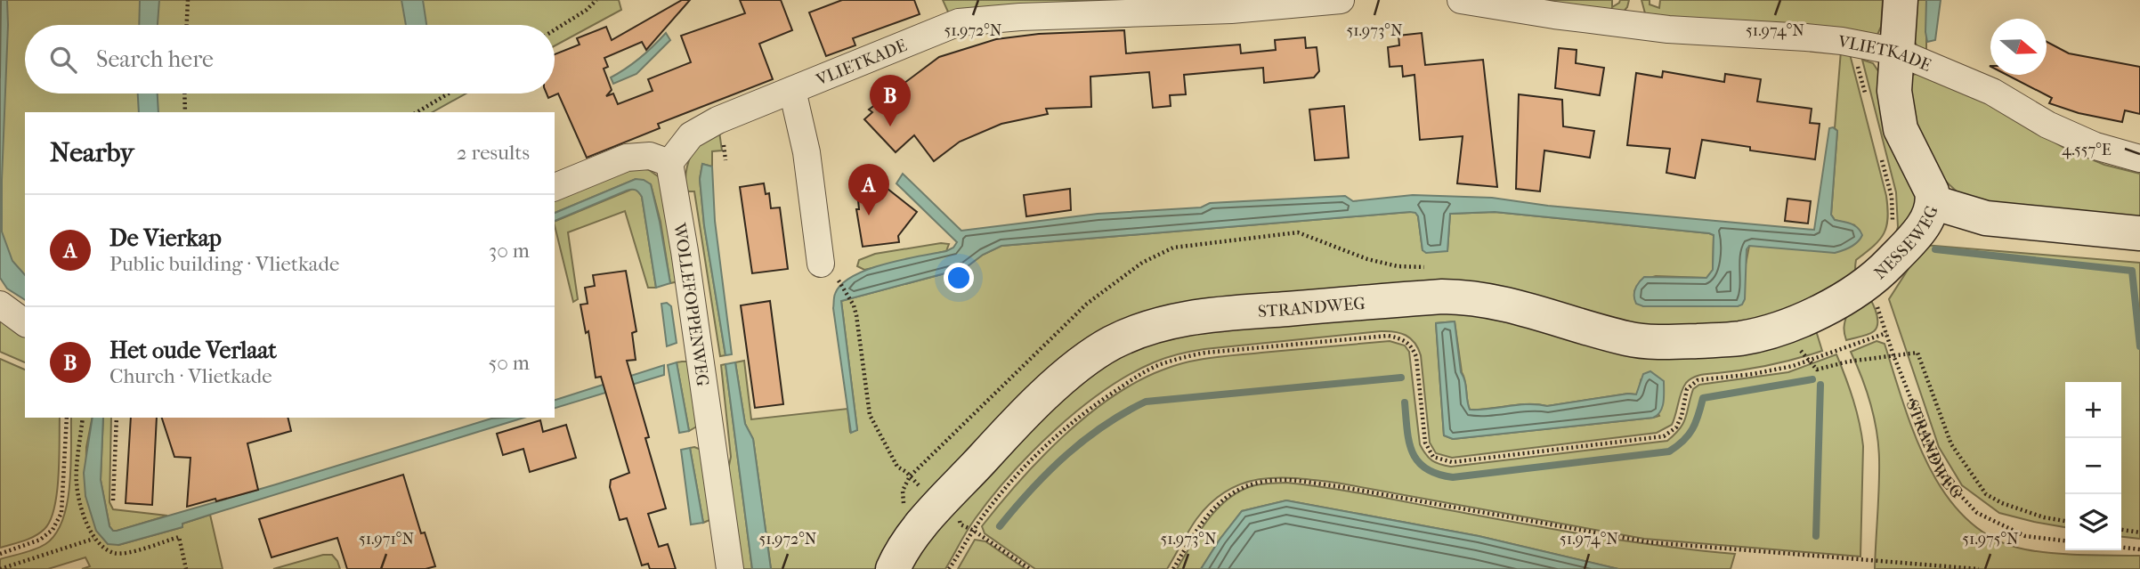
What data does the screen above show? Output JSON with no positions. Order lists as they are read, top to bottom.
{
  "streets": {
    "street": [
      "VLIETKADE",
      "NESSEWEG",
      "WOLLEFOPPENWEG",
      "STRANDWEG"
    ]
  },
  "crossings": [
    ["VLIETKADE", "NESSEWEG"],
    ["VLIETKADE", "WOLLEFOPPENWEG"],
    ["NESSEWEG", "STRANDWEG"]
  ],
  "north": "right",
  "page": {
    "search": "Search here",
    "pins": ["B", "A"],
    "heading": ["Nearby", "2 results"],
    "list": [
      {
        "mark": "A",
        "name": "De Vierkap",
        "note": "Public building · Vlietkade",
        "value": "30 m"
      },
      {
        "mark": "B",
        "name": "Het oude Verlaat",
        "note": "Church · Vlietkade",
        "value": "50 m"
      }
    ],
    "map_buttons": ["+", "−"]
  },
  "coordinates": [
    "51.972°N",
    "51.973°N",
    "51.974°N",
    "4.557°E",
    "51.971°N",
    "51.975°N"
  ]
}
